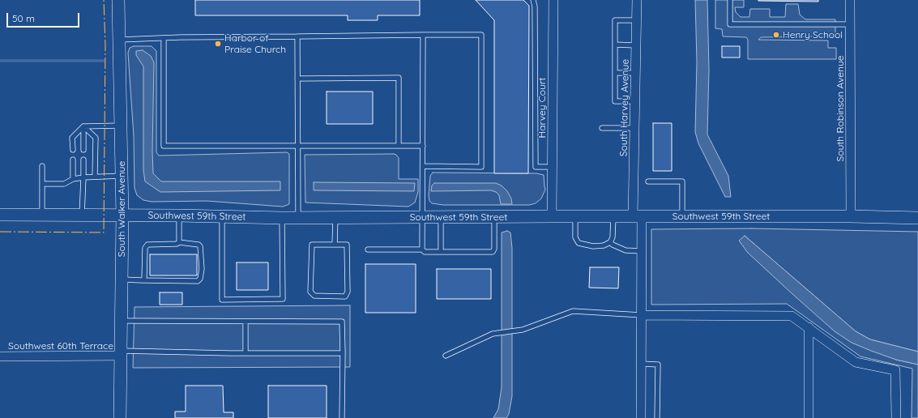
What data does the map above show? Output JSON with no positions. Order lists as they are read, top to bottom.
{
  "streets": {
    "main road": ["South Walker Avenue", "Southwest 59th Street"],
    "street": [
      "Harvey Court",
      "South Harvey Avenue",
      "South Robinson Avenue",
      "Southwest 60th Terrace"
    ]
  },
  "crossings": [
    ["Harvey Court", "Southwest 59th Street"],
    ["South Harvey Avenue", "Southwest 59th Street"],
    ["South Robinson Avenue", "Southwest 59th Street"],
    ["South Walker Avenue", "Southwest 59th Street"],
    ["South Walker Avenue", "Southwest 60th Terrace"]
  ],
  "places": ["Henry School", "Harbor of Praise Church"],
  "scale_bar": "50 m"
}
